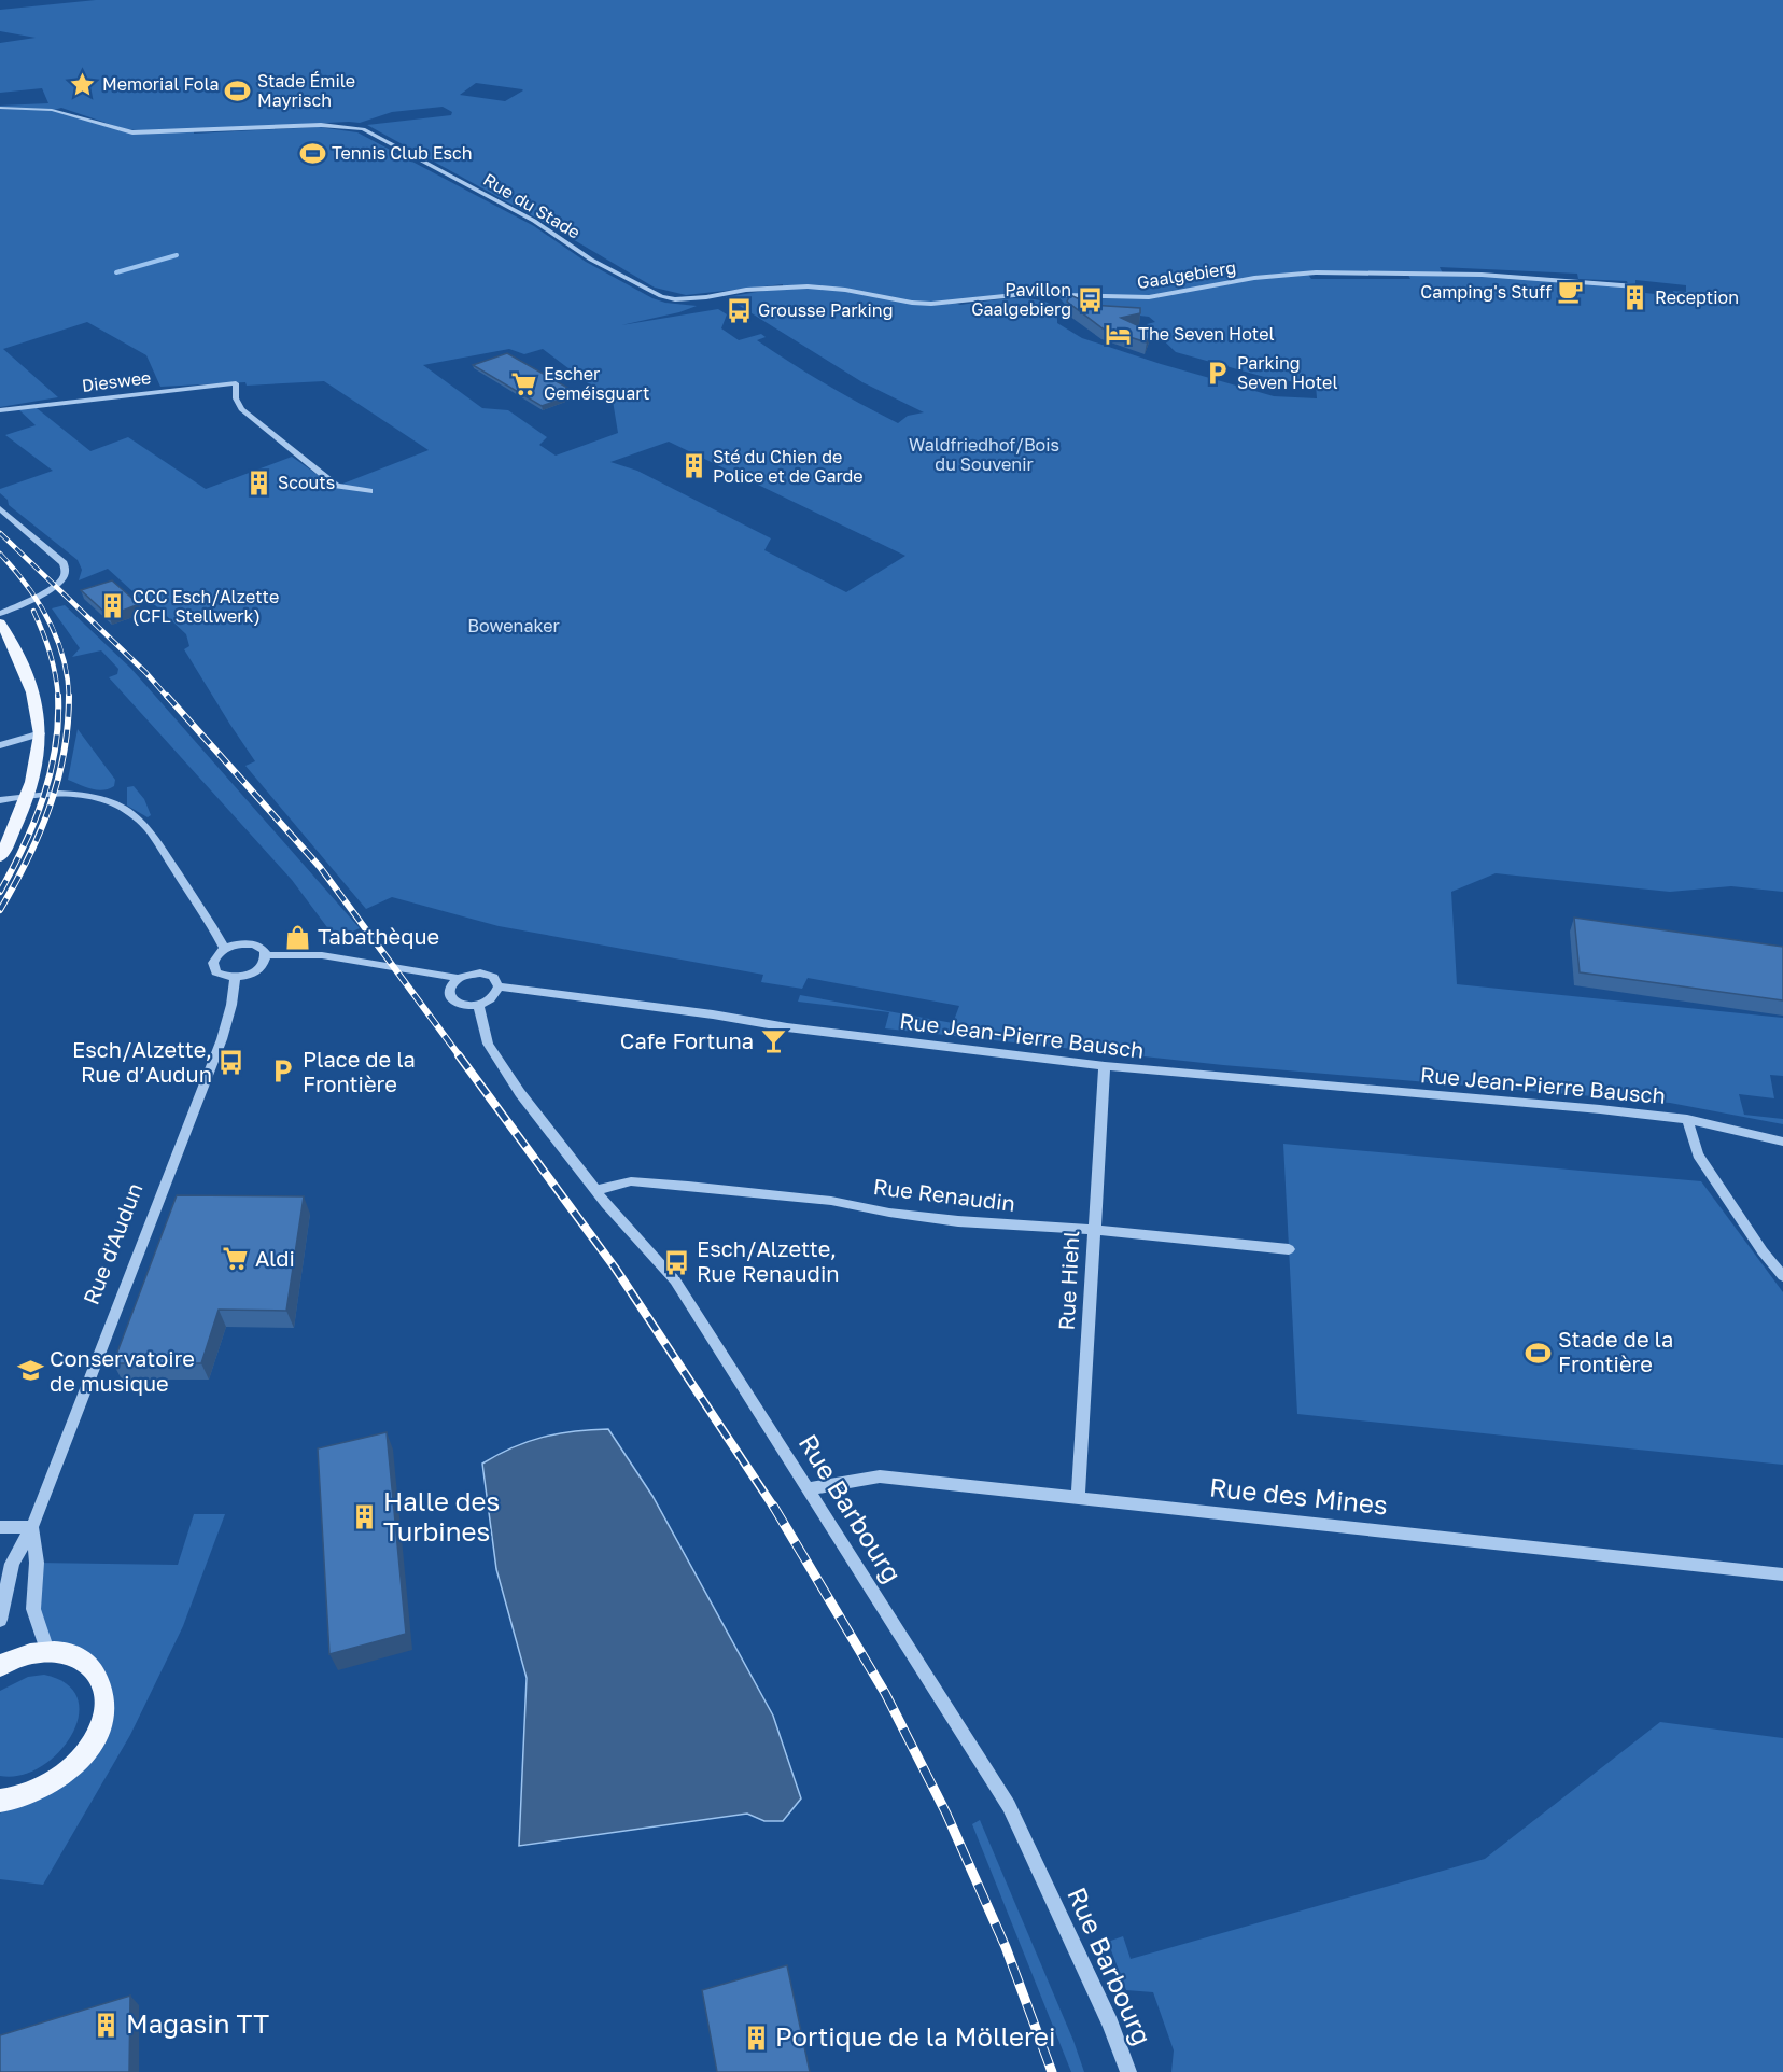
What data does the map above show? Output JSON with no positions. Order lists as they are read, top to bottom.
{
  "streets": {
    "street": [
      "Rue du Stade",
      "Gaalgebierg",
      "Dieswee",
      "Rue Jean-Pierre Bausch",
      "Rue Renaudin",
      "Rue d'Audun",
      "Rue Hiehl",
      "Rue des Mines",
      "Rue Barbourg"
    ]
  },
  "crossings": [
    ["Rue du Stade", "Gaalgebierg"],
    ["Rue Jean-Pierre Bausch", "Rue d'Audun"],
    ["Rue Jean-Pierre Bausch", "Rue Hiehl"],
    ["Rue Jean-Pierre Bausch", "Rue Barbourg"],
    ["Rue Renaudin", "Rue Hiehl"],
    ["Rue Renaudin", "Rue Barbourg"],
    ["Rue Hiehl", "Rue des Mines"],
    ["Rue des Mines", "Rue Barbourg"]
  ],
  "parks": ["Waldfriedhof/Bois du Souvenir", "Bowenaker"],
  "places": {
    "place": ["Memorial Fola"],
    "sports": ["Stade Émile Mayrisch", "Tennis Club Esch", "Stade de la Frontière"],
    "cafe": ["Camping's Stuff"],
    "building": [
      "Reception",
      "Sté du Chien de Police et de Garde",
      "Scouts",
      "CCC Esch/Alzette (CFL Stellwerk)",
      "Halle des Turbines",
      "Magasin TT",
      "Portique de la Möllerei"
    ],
    "bus stop": [
      "Pavillon Gaalgebierg",
      "Grousse Parking",
      "Esch/Alzette, Rue d’Audun",
      "Esch/Alzette, Rue Renaudin"
    ],
    "hotel": ["The Seven Hotel"],
    "parking": ["Parking Seven Hotel", "Place de la Frontière"],
    "supermarket": ["Escher Geméisguart", "Aldi"],
    "shop": ["Tabathèque"],
    "bar": ["Cafe Fortuna"],
    "school or university": ["Conservatoire de musique"]
  }
}
